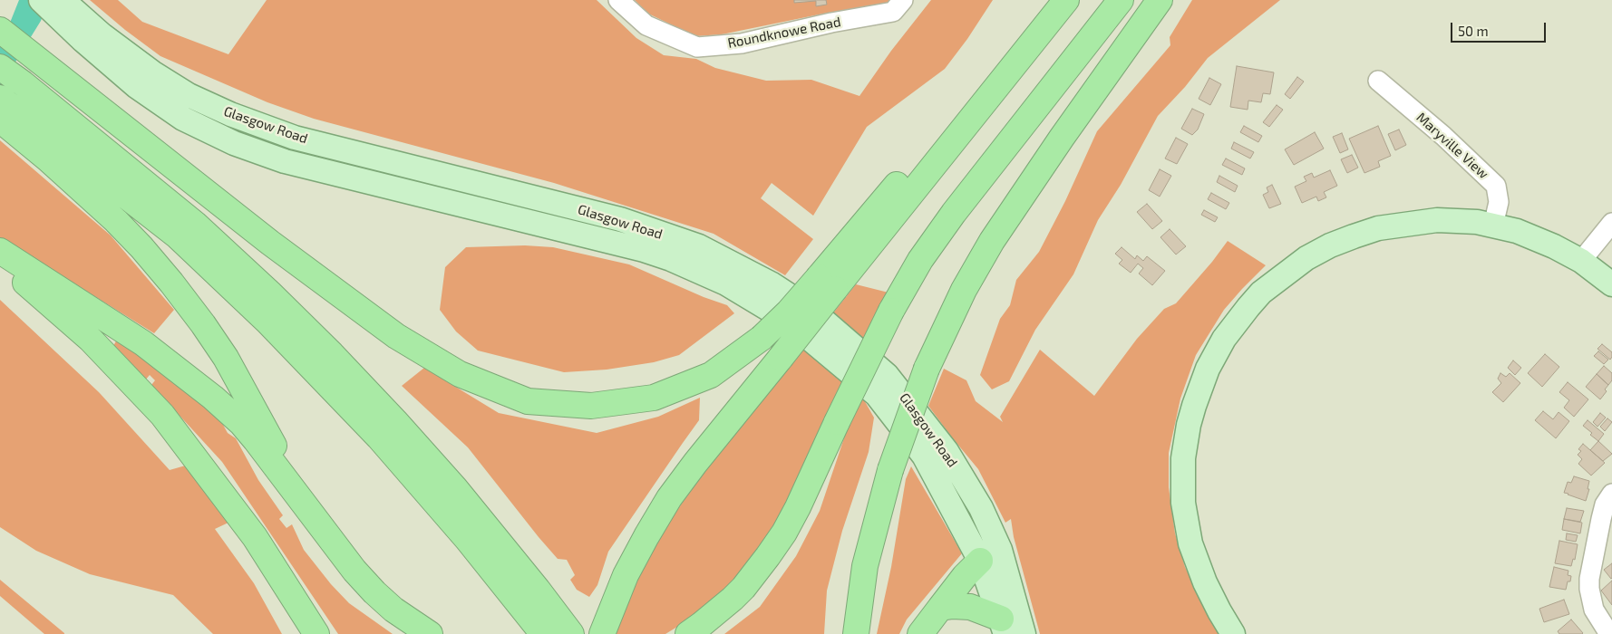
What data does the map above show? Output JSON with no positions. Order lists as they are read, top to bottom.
{
  "streets": {
    "main road": ["Glasgow Road"],
    "street": ["Roundknowe Road", "Maryville View"]
  },
  "scale_bar": "50 m"
}
